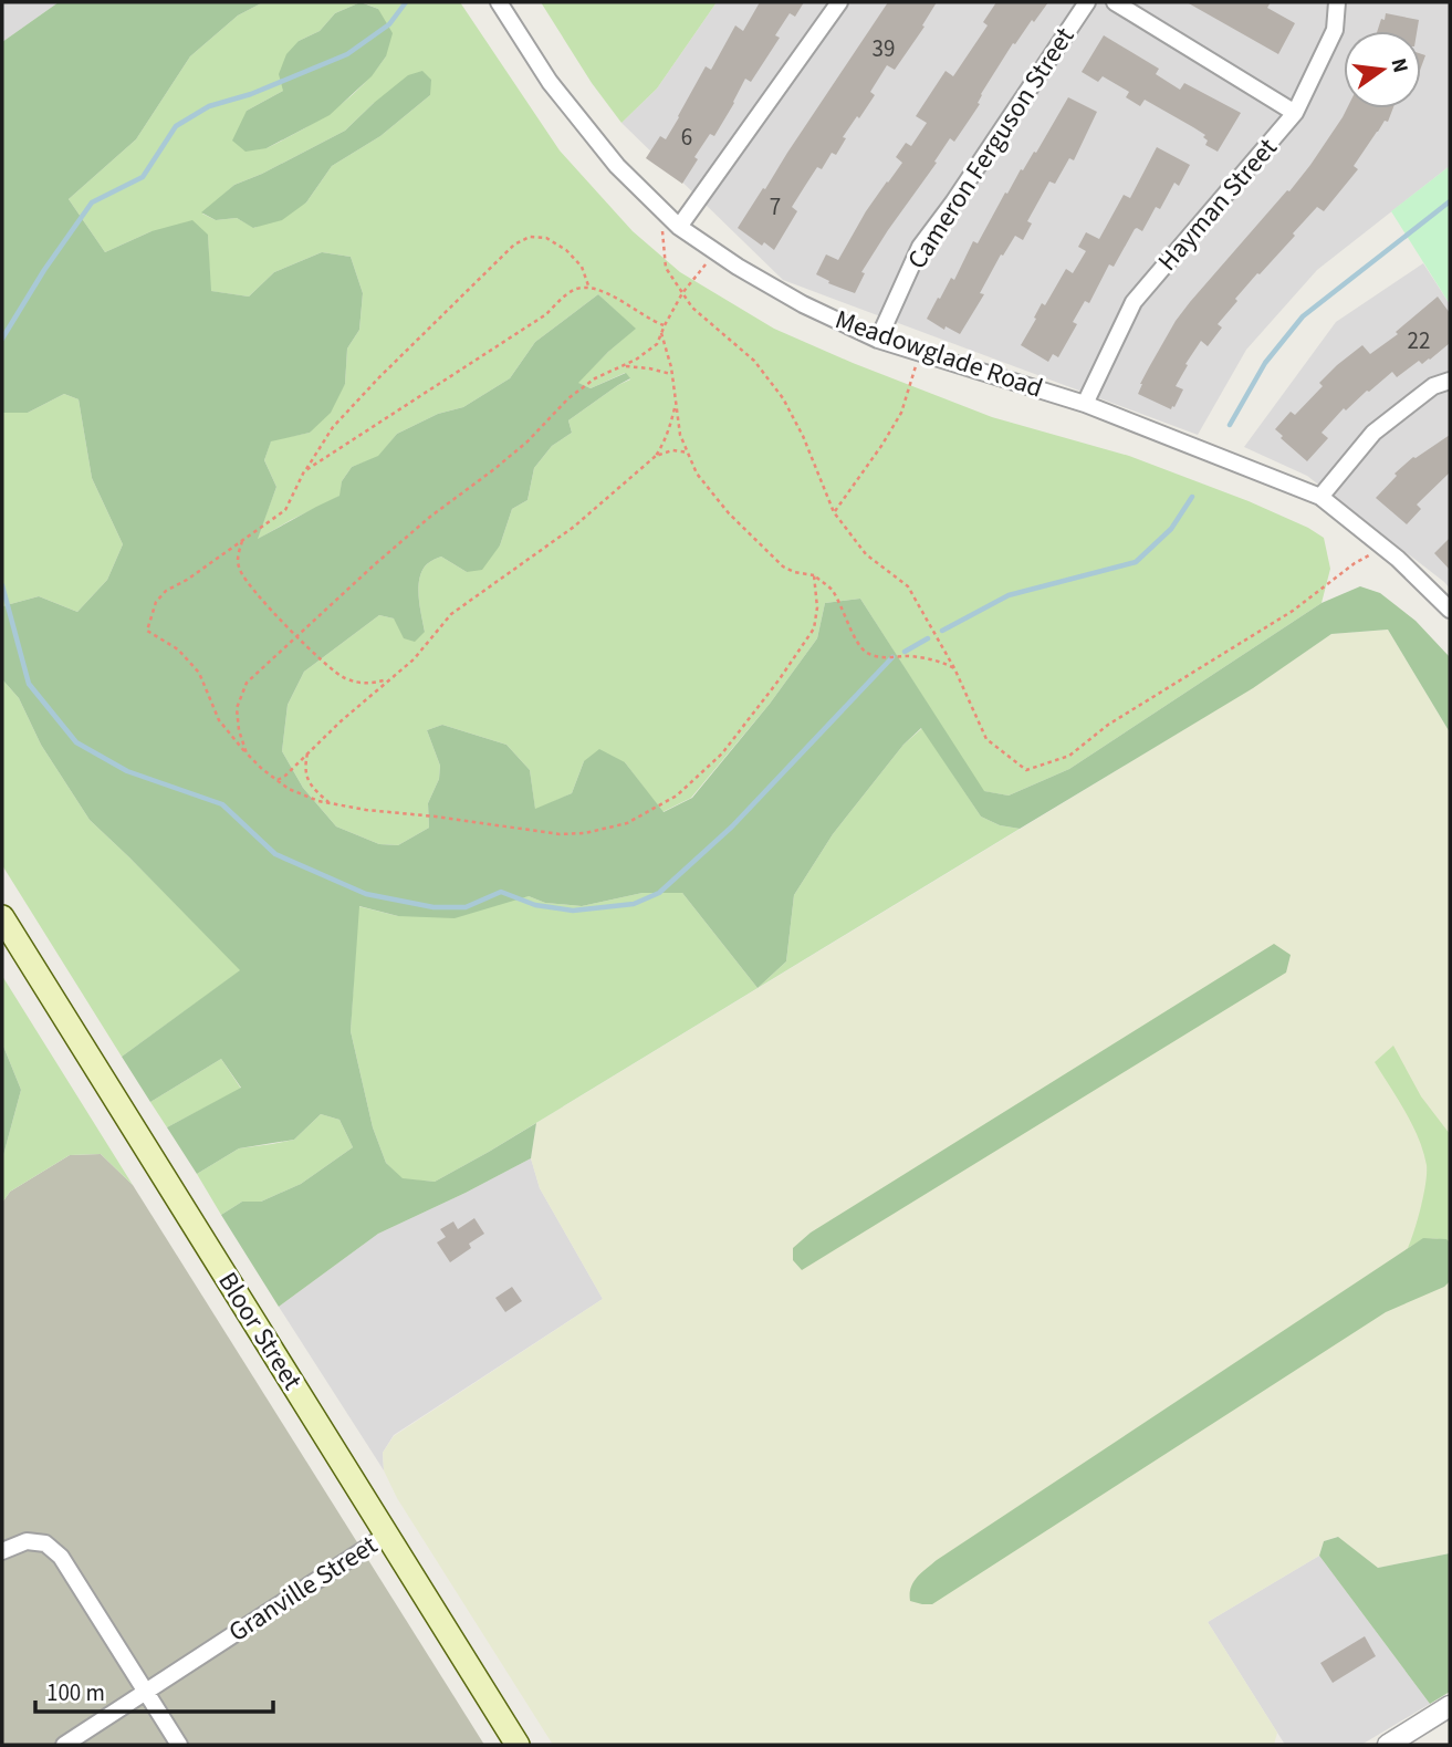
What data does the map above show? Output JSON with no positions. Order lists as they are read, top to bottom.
{
  "streets": {
    "main road": ["Bloor Street"],
    "street": [
      "Cameron Ferguson Street",
      "Hayman Street",
      "Meadowglade Road",
      "Granville Street"
    ]
  },
  "crossings": [
    ["Cameron Ferguson Street", "Meadowglade Road"],
    ["Hayman Street", "Meadowglade Road"],
    ["Bloor Street", "Granville Street"]
  ],
  "house_numbers": [
    "39",
    "6",
    "7",
    "22"
  ],
  "scale_bar": "100 m",
  "north": "right"
}
